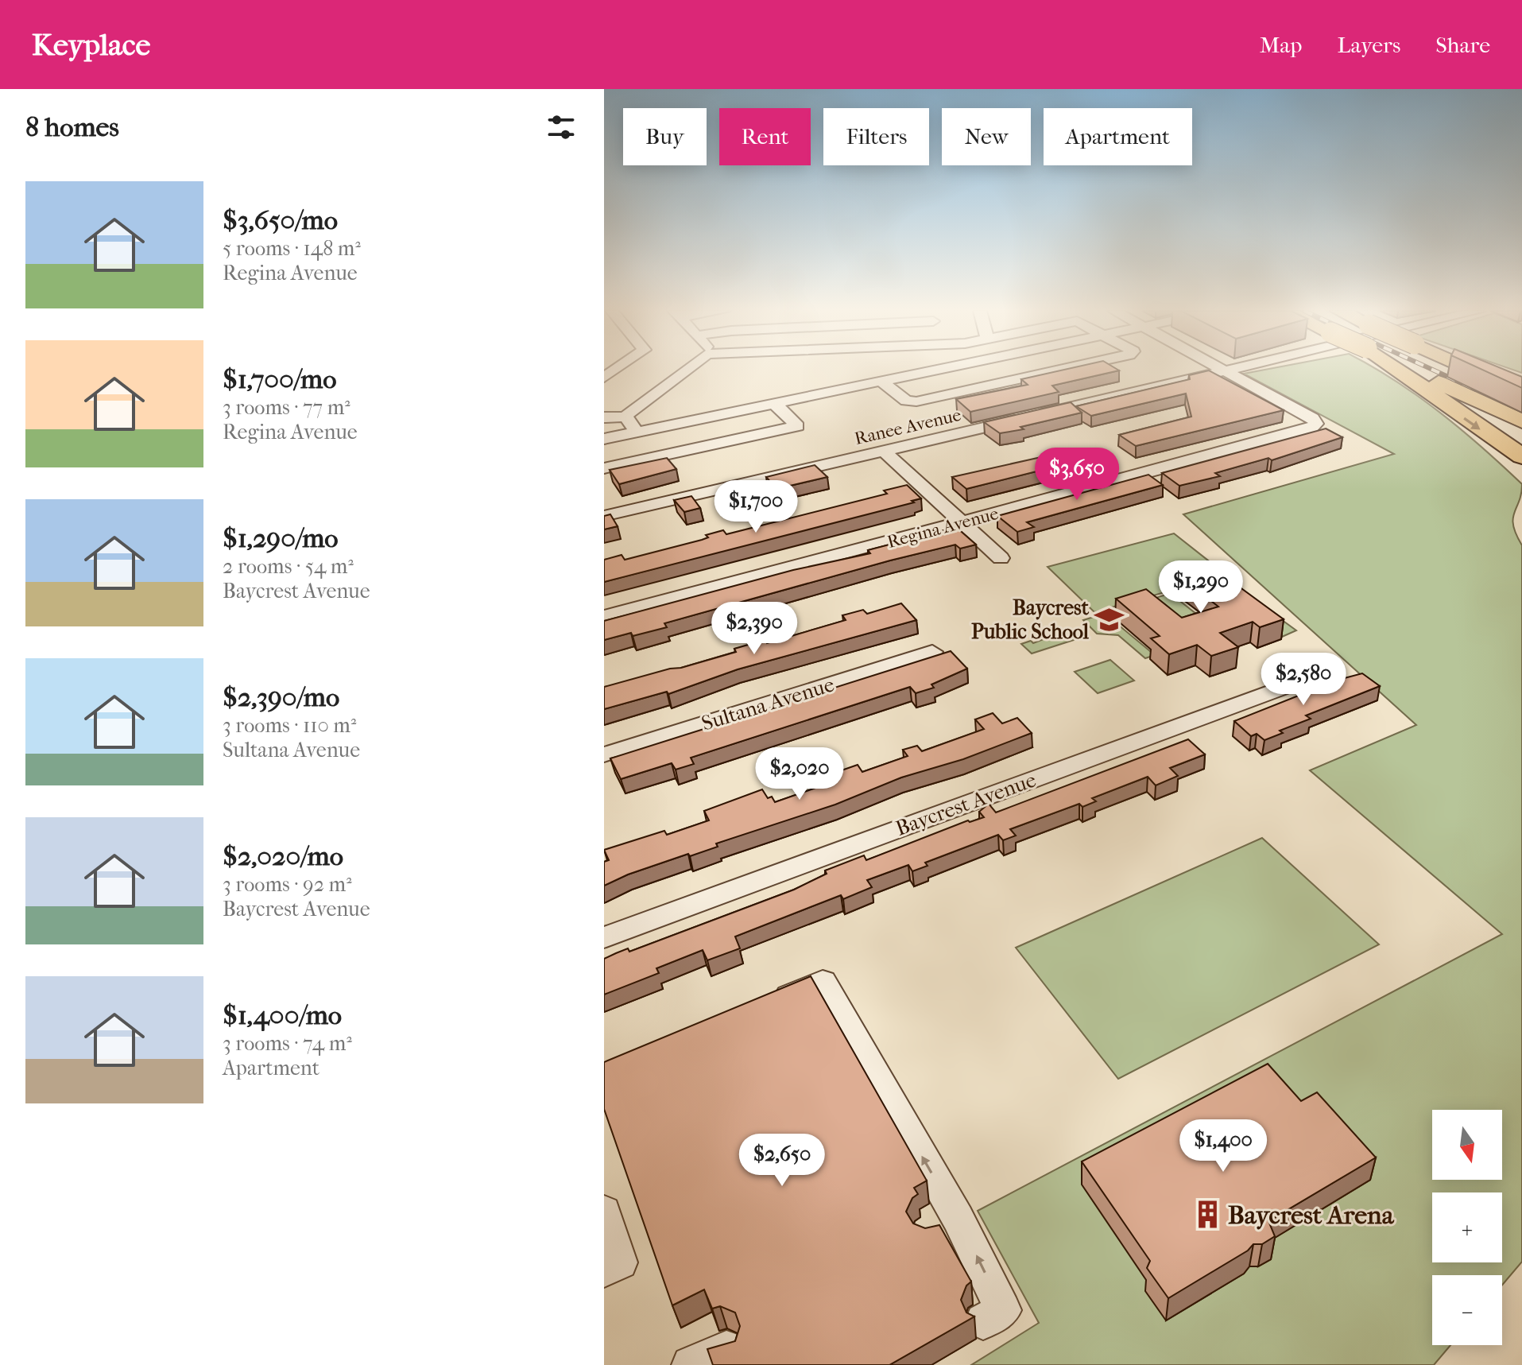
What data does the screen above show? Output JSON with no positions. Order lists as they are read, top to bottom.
{
  "streets": {
    "street": [
      "Ranee Avenue",
      "Regina Avenue",
      "Sultana Avenue",
      "Baycrest Avenue"
    ]
  },
  "crossings": [
    ["Ranee Avenue", "Regina Avenue"]
  ],
  "places": {
    "school or university": ["Baycrest Public School"],
    "building": ["Baycrest Arena"]
  },
  "north": "bottom",
  "page": {
    "header": "Keyplace",
    "nav": ["Map", "Layers", "Share"],
    "heading": "8 homes",
    "chip": [
      "Buy",
      "Rent",
      "Filters",
      "New",
      "Apartment"
    ],
    "list": [
      {
        "name": "$3,650/mo",
        "note": "5 rooms · 148 m² · Regina Avenue"
      },
      {
        "name": "$1,700/mo",
        "note": "3 rooms · 77 m² · Regina Avenue"
      },
      {
        "name": "$1,290/mo",
        "note": "2 rooms · 54 m² · Baycrest Avenue"
      },
      {
        "name": "$2,390/mo",
        "note": "3 rooms · 110 m² · Sultana Avenue"
      },
      {
        "name": "$2,020/mo",
        "note": "3 rooms · 92 m² · Baycrest Avenue"
      },
      {
        "name": "$1,400/mo",
        "note": "3 rooms · 74 m² · Apartment"
      }
    ],
    "price": [
      "$3,650",
      "$1,700",
      "$1,290",
      "$2,390",
      "$2,580",
      "$2,020",
      "$1,400",
      "$2,650"
    ],
    "map_buttons": ["+", "−"]
  }
}
